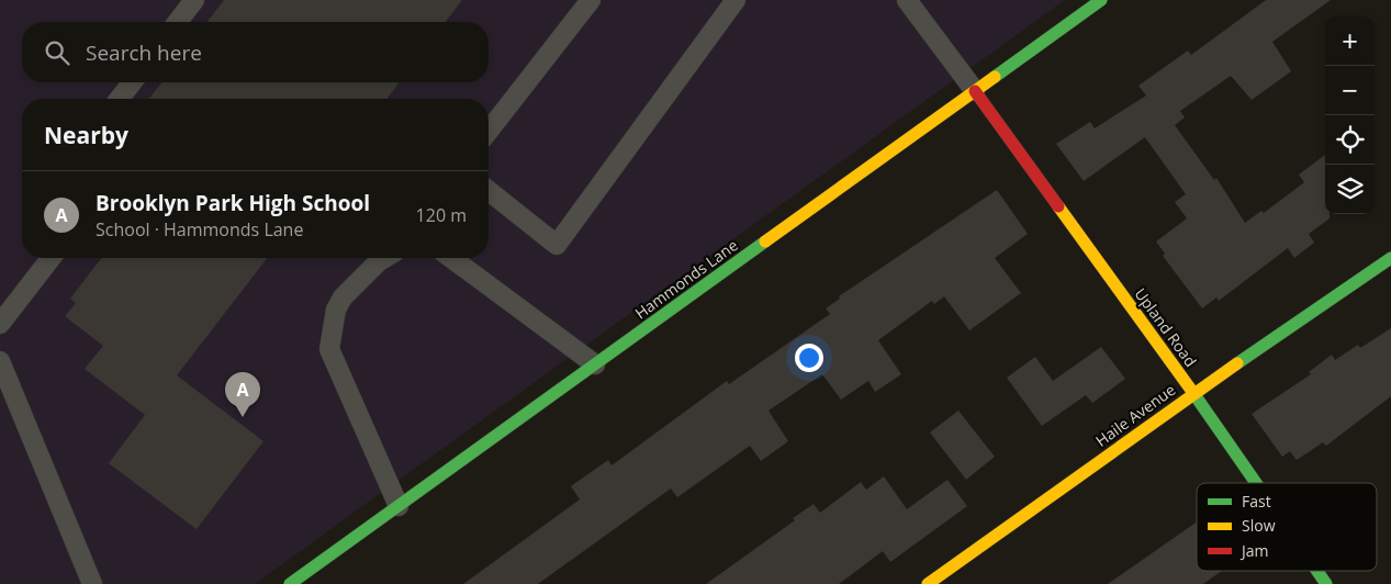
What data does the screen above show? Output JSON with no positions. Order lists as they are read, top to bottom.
{
  "streets": {
    "street": ["Hammonds Lane", "Upland Road", "Haile Avenue"]
  },
  "crossings": [
    ["Hammonds Lane", "Upland Road"],
    ["Upland Road", "Haile Avenue"]
  ],
  "legend": ["Fast", "Slow", "Jam"],
  "page": {
    "map_buttons": ["+", "−"],
    "search": "Search here",
    "heading": "Nearby",
    "list": [
      {
        "mark": "A",
        "name": "Brooklyn Park High School",
        "note": "School · Hammonds Lane",
        "value": "120 m"
      }
    ],
    "pins": "A"
  }
}
